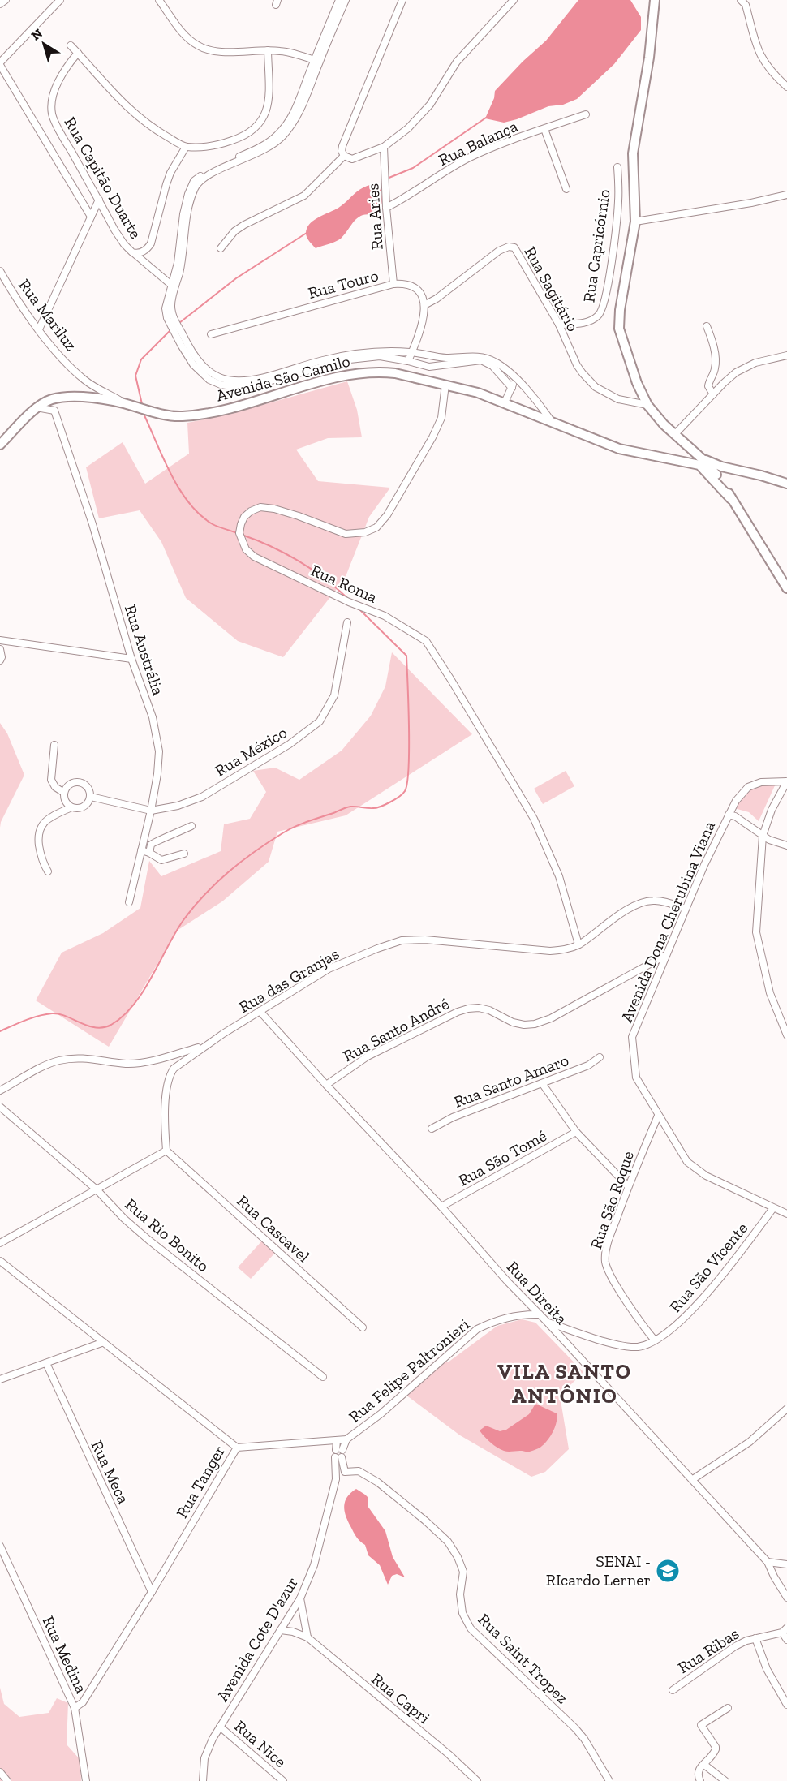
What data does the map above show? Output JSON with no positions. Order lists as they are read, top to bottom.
{
  "streets": {
    "main road": ["Avenida São Camilo"],
    "street": [
      "Rua Balança",
      "Rua Capitão Duarte",
      "Rua Aries",
      "Rua Capricórnio",
      "Rua Touro",
      "Rua Sagitário",
      "Rua Mariluz",
      "Rua Roma",
      "Rua Austrália",
      "Rua México",
      "Avenida Dona Cherubina Viana",
      "Rua das Granjas",
      "Rua Santo André",
      "Rua Santo Amaro",
      "Rua São Tomé",
      "Rua São Roque",
      "Rua Cascavel",
      "Rua Rio Bonito",
      "Rua São Vicente",
      "Rua Direita",
      "Rua Felipe Paltronieri",
      "Rua Meca",
      "Rua Tanger",
      "Avenida Cote D'azur",
      "Rua Ribas",
      "Rua Medina",
      "Rua Saint Tropez",
      "Rua Capri",
      "Rua Nice"
    ]
  },
  "crossings": [
    ["Rua Balança", "Rua Aries"],
    ["Rua Aries", "Rua Touro"],
    ["Rua Capricórnio", "Rua Sagitário"],
    ["Rua Touro", "Rua Sagitário"],
    ["Rua Mariluz", "Avenida São Camilo"],
    ["Avenida São Camilo", "Rua Roma"],
    ["Rua Roma", "Rua das Granjas"],
    ["Rua Austrália", "Rua México"],
    ["Avenida Dona Cherubina Viana", "Rua das Granjas"],
    ["Avenida Dona Cherubina Viana", "Rua Santo André"],
    ["Avenida Dona Cherubina Viana", "Rua São Roque"],
    ["Avenida Dona Cherubina Viana", "Rua São Vicente"],
    ["Rua das Granjas", "Rua Cascavel"],
    ["Rua das Granjas", "Rua Direita"],
    ["Rua Santo André", "Rua Direita"],
    ["Rua São Tomé", "Rua Direita"],
    ["Rua São Roque", "Rua São Vicente"],
    ["Rua São Vicente", "Rua Direita"],
    ["Rua Direita", "Rua Felipe Paltronieri"],
    ["Rua Felipe Paltronieri", "Rua Tanger"],
    ["Rua Felipe Paltronieri", "Avenida Cote D'azur"],
    ["Rua Meca", "Rua Tanger"],
    ["Rua Tanger", "Rua Medina"],
    ["Avenida Cote D'azur", "Rua Saint Tropez"],
    ["Avenida Cote D'azur", "Rua Nice"]
  ],
  "districts": ["VILA SANTO ANTÔNIO"],
  "places": {
    "school or university": ["SENAI - RIcardo Lerner"]
  },
  "north": "top left"
}
